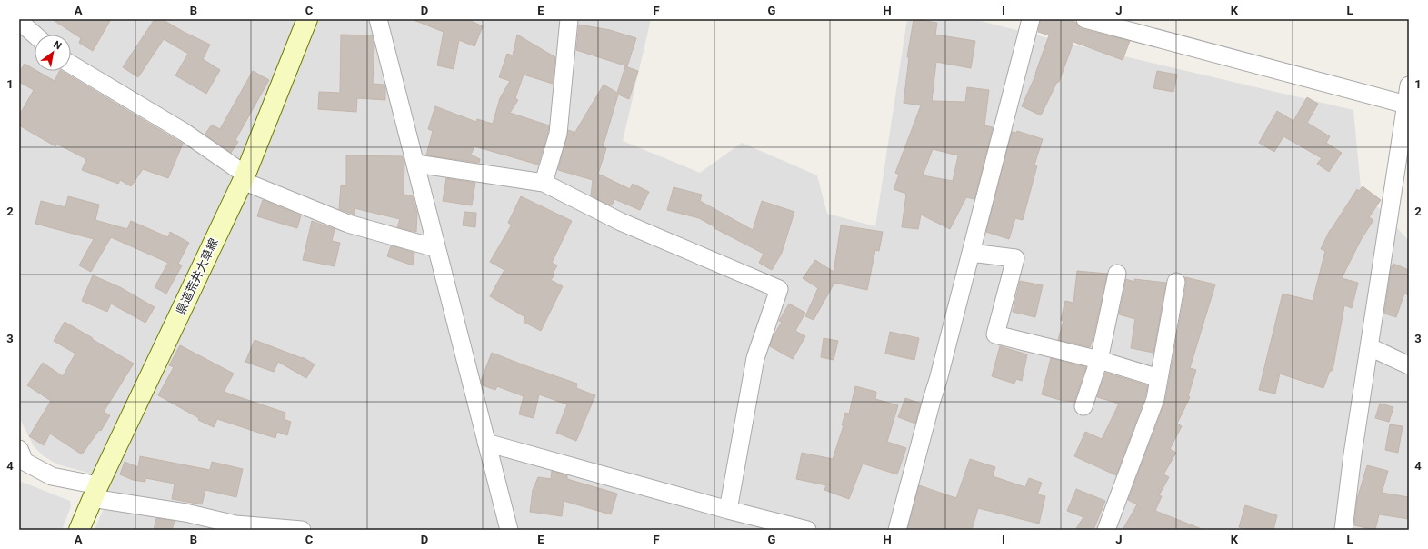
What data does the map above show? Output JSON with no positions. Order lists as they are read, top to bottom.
{
  "streets": {
    "main road": ["県道荒井大草線"]
  },
  "north": "top right",
  "grid": {
    "columns": [
      "A",
      "B",
      "C",
      "D",
      "E",
      "F",
      "G",
      "H",
      "I",
      "J",
      "K",
      "L"
    ],
    "rows": [
      "1",
      "2",
      "3",
      "4"
    ]
  }
}
